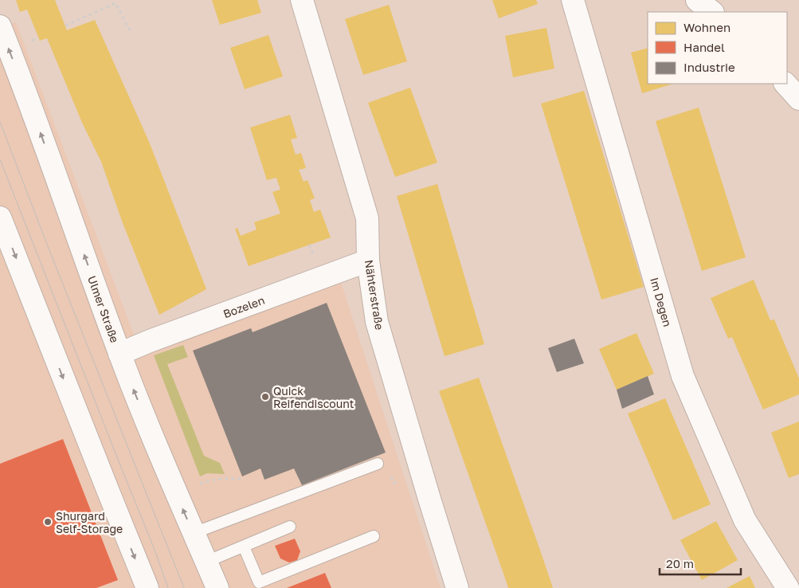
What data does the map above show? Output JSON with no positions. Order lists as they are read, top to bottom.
{
  "streets": {
    "street": [
      "Nähterstraße",
      "Im Degen",
      "Bozelen",
      "Ulmer Straße"
    ]
  },
  "crossings": [
    ["Nähterstraße", "Bozelen"],
    ["Bozelen", "Ulmer Straße"]
  ],
  "places": ["Quick Reifendiscount", "Shurgard Self-Storage"],
  "legend": ["Wohnen", "Handel", "Industrie"],
  "scale_bar": "20 m"
}
